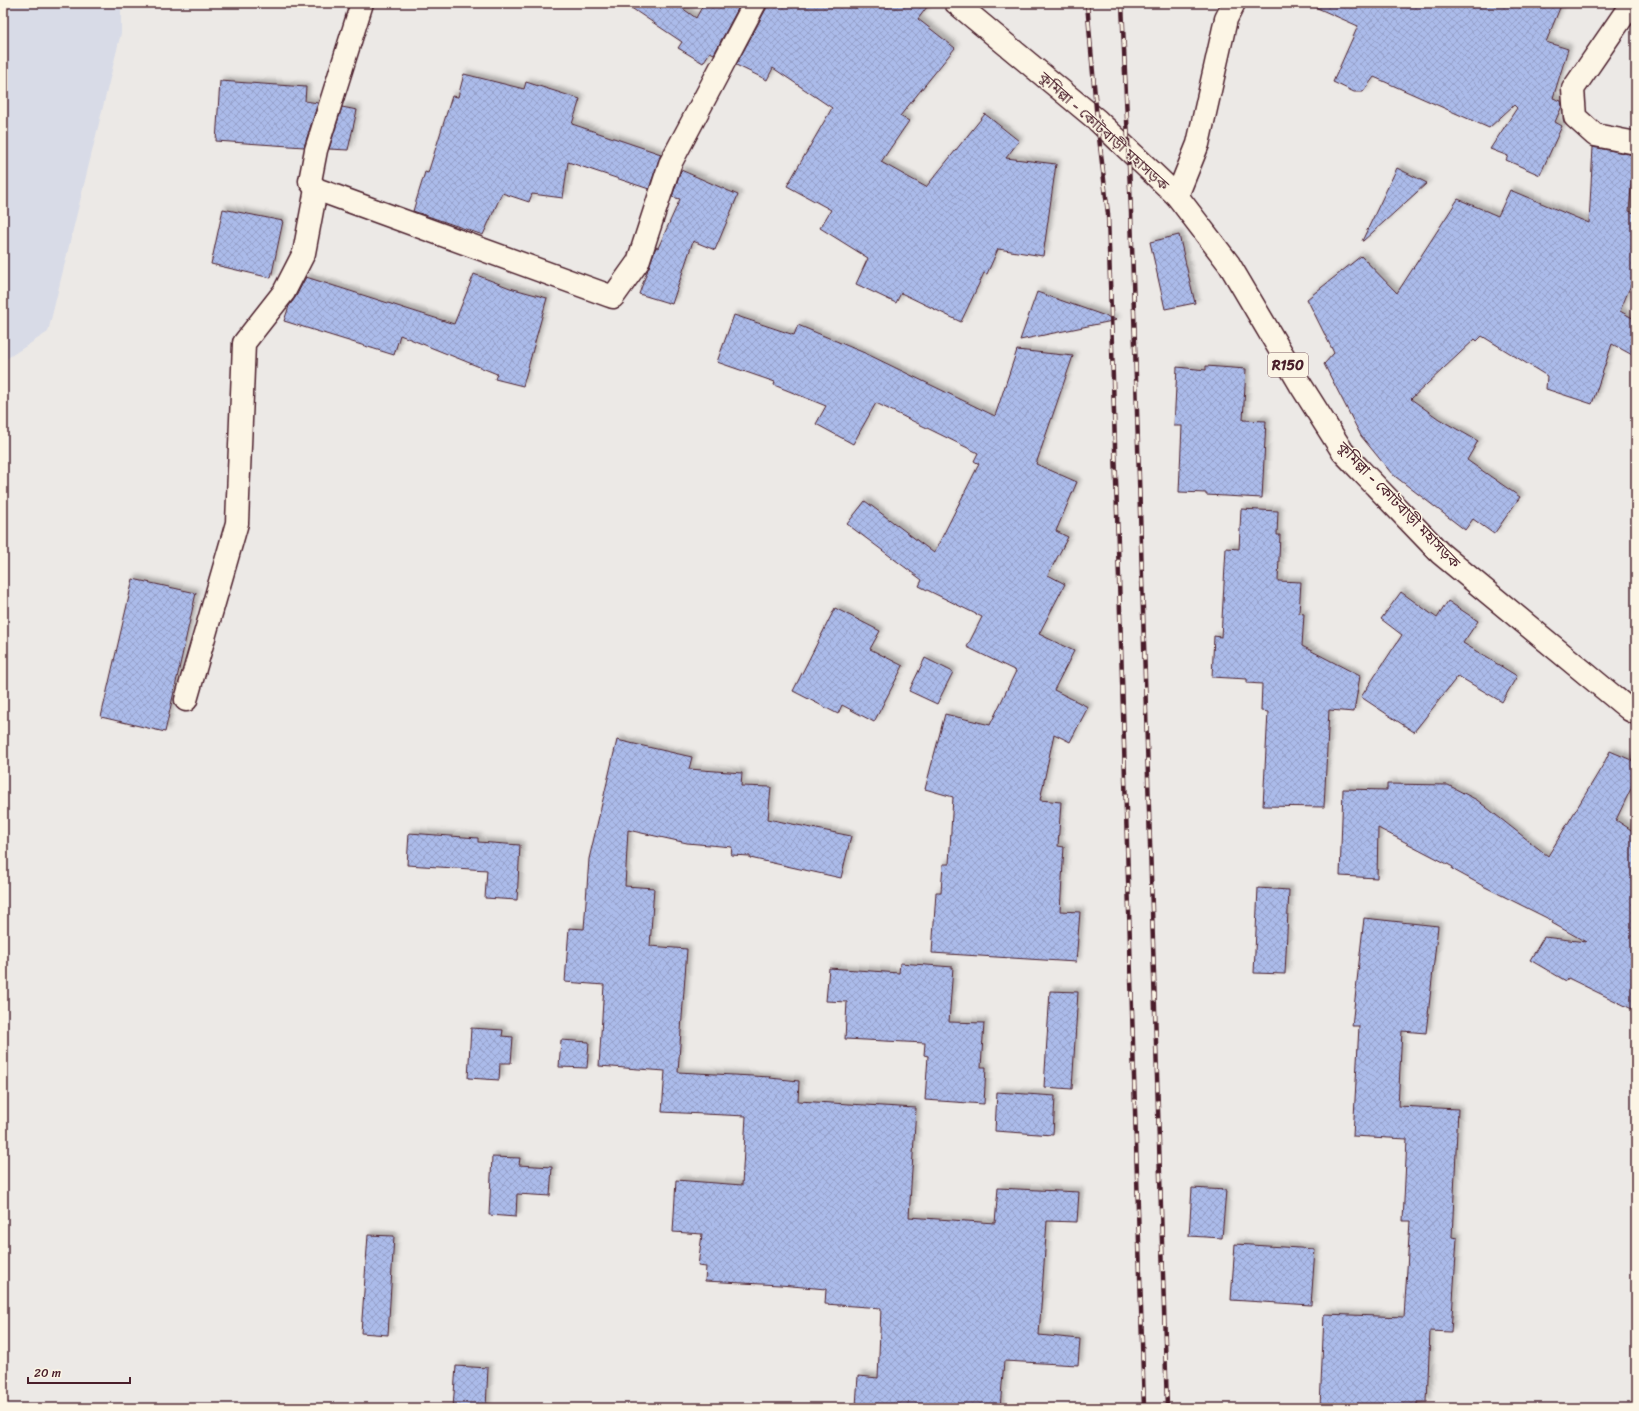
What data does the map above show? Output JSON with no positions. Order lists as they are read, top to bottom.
{
  "streets": {
    "street": ["কুমিল্লা - কোটবাড়ী মহাসড়ক", "R150"]
  },
  "scale_bar": "20 m"
}
